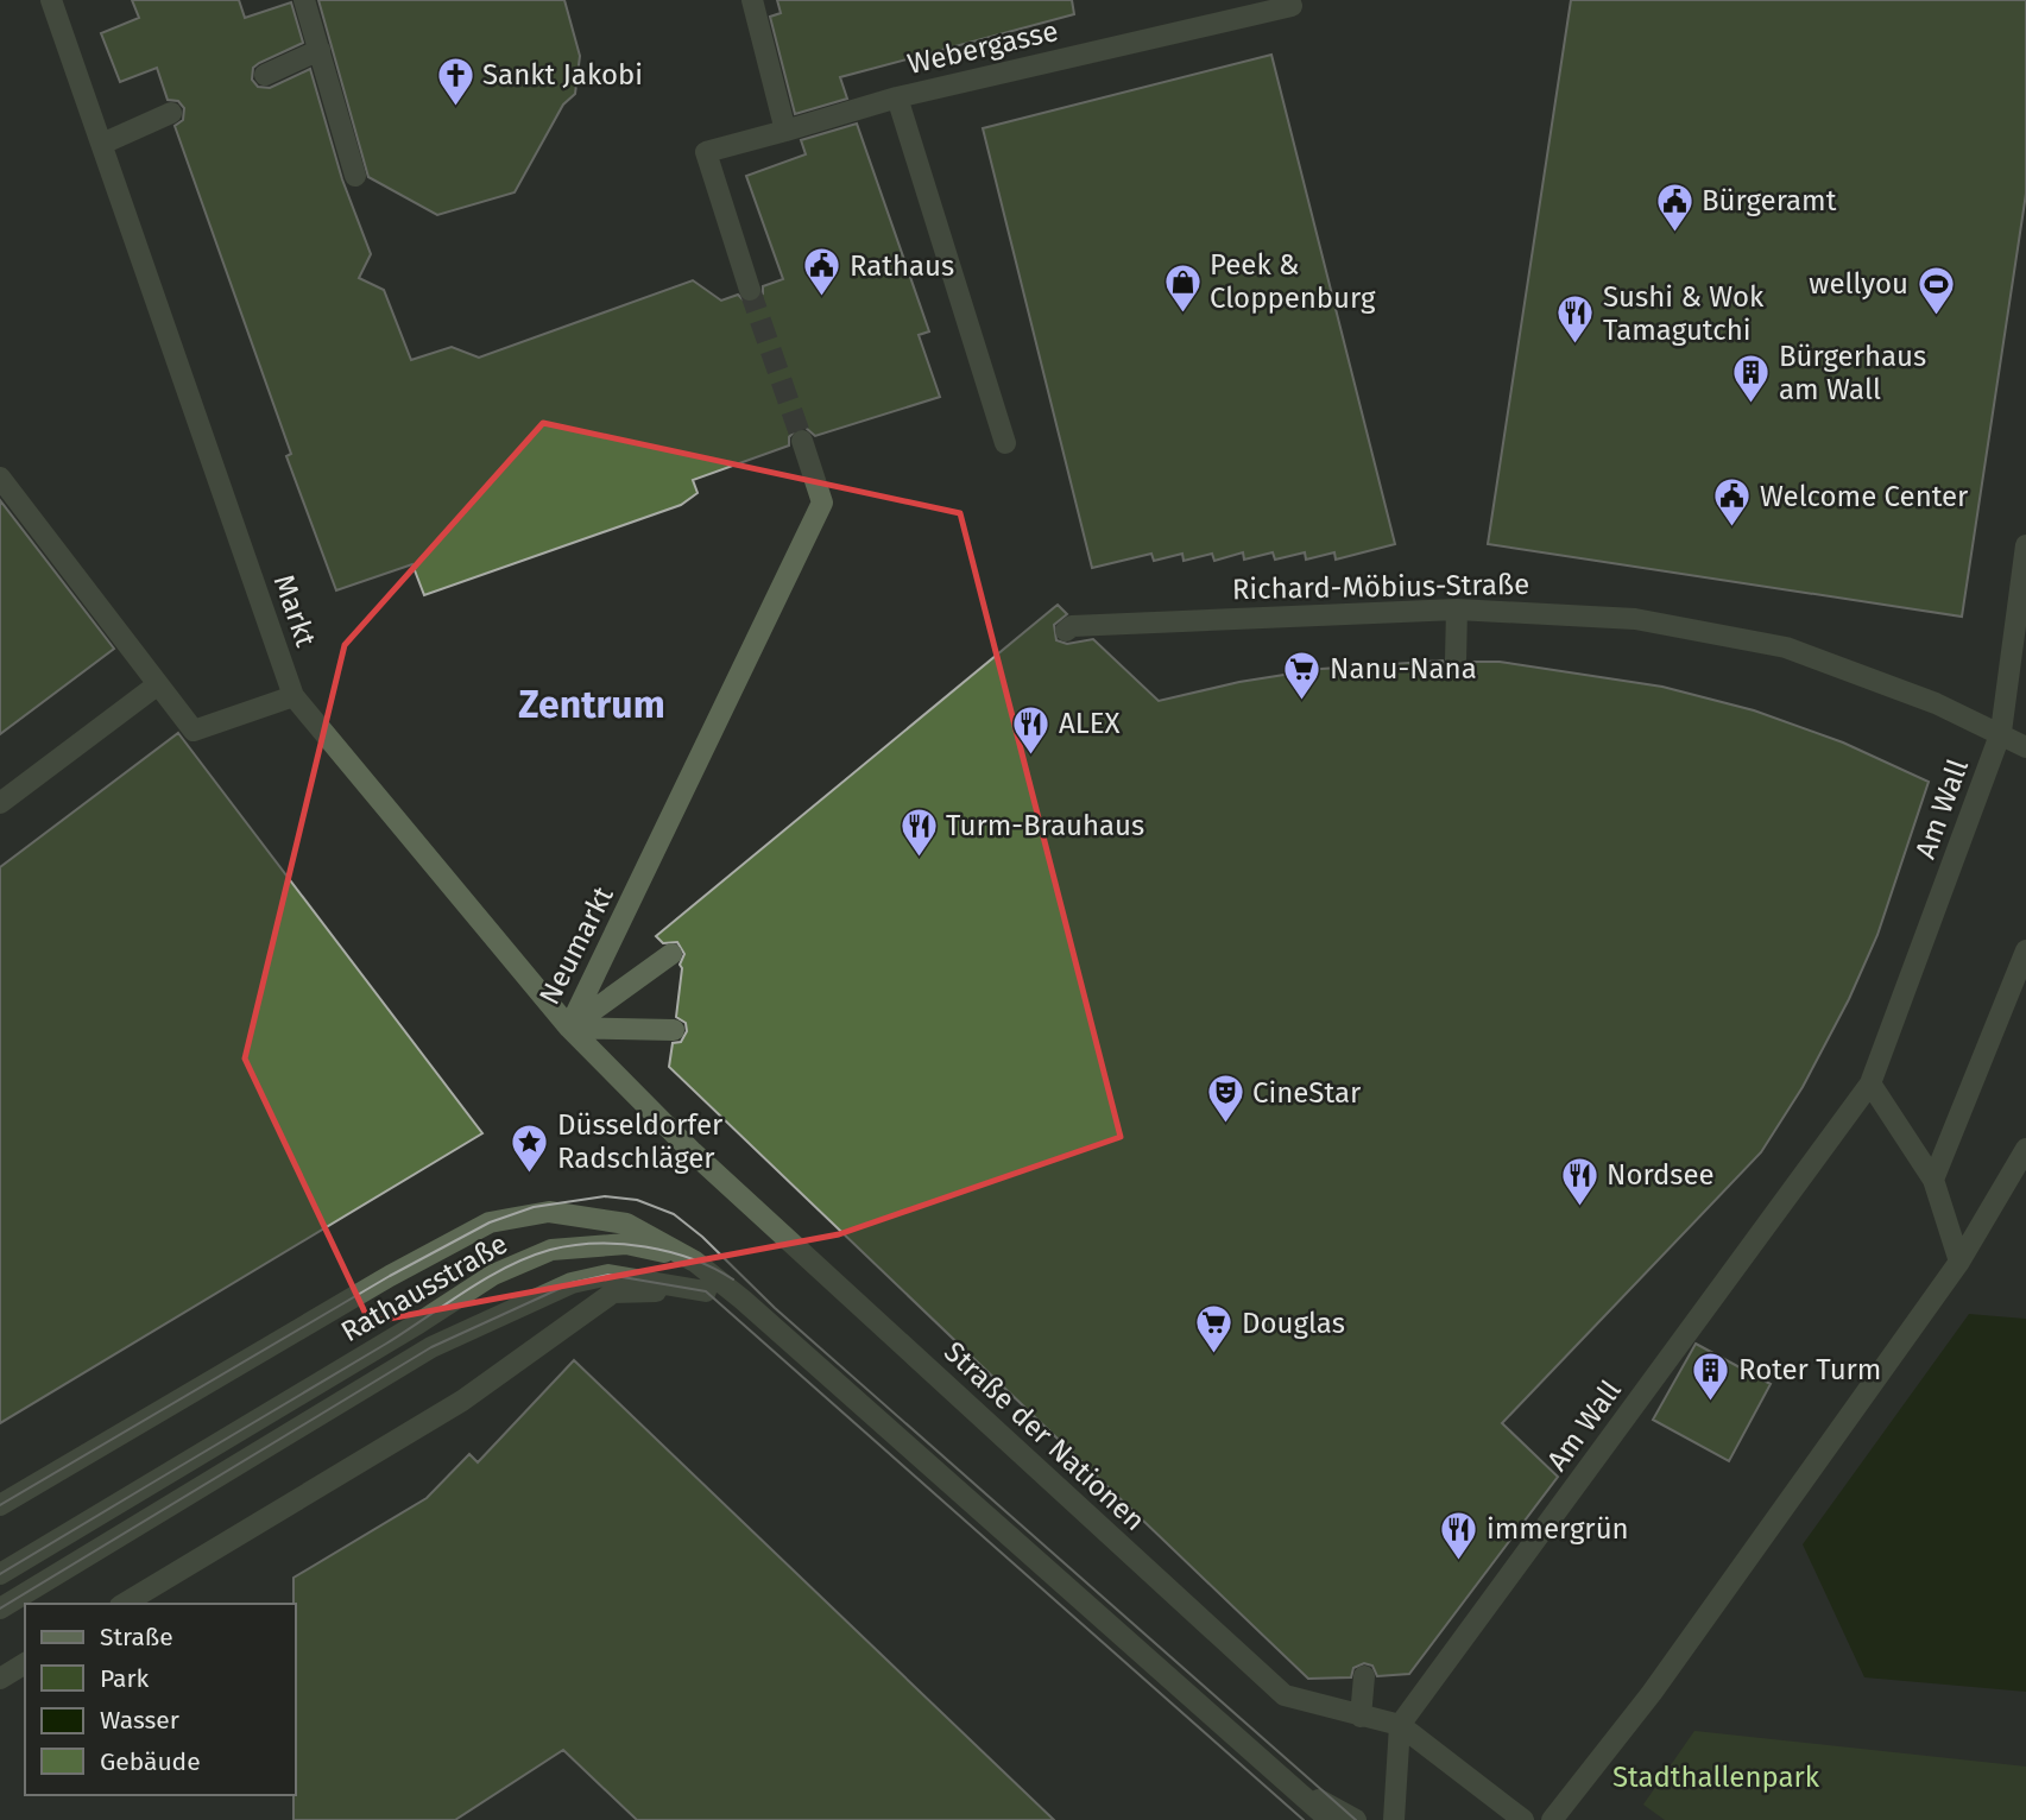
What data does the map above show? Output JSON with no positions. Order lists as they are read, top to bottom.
{
  "streets": {
    "street": [
      "Webergasse",
      "Richard-Möbius-Straße",
      "Markt",
      "Am Wall",
      "Neumarkt",
      "Rathausstraße",
      "Straße der Nationen"
    ]
  },
  "crossings": [
    ["Richard-Möbius-Straße", "Am Wall"],
    ["Markt", "Neumarkt"],
    ["Am Wall", "Straße der Nationen"],
    ["Neumarkt", "Straße der Nationen"]
  ],
  "districts": ["Zentrum"],
  "parks": ["Stadthallenpark"],
  "places": {
    "church": ["Sankt Jakobi"],
    "public building": ["Bürgeramt", "Rathaus", "Welcome Center"],
    "shop": ["Peek & Cloppenburg"],
    "sports": ["wellyou"],
    "restaurant": [
      "Sushi & Wok Tamagutchi",
      "ALEX",
      "Turm-Brauhaus",
      "Nordsee",
      "immergrün"
    ],
    "building": ["Bürgerhaus am Wall", "Roter Turm"],
    "supermarket": ["Nanu-Nana", "Douglas"],
    "theatre": ["CineStar"],
    "place": ["Düsseldorfer Radschläger"]
  },
  "legend": [
    "Straße",
    "Park",
    "Wasser",
    "Gebäude"
  ]
}
